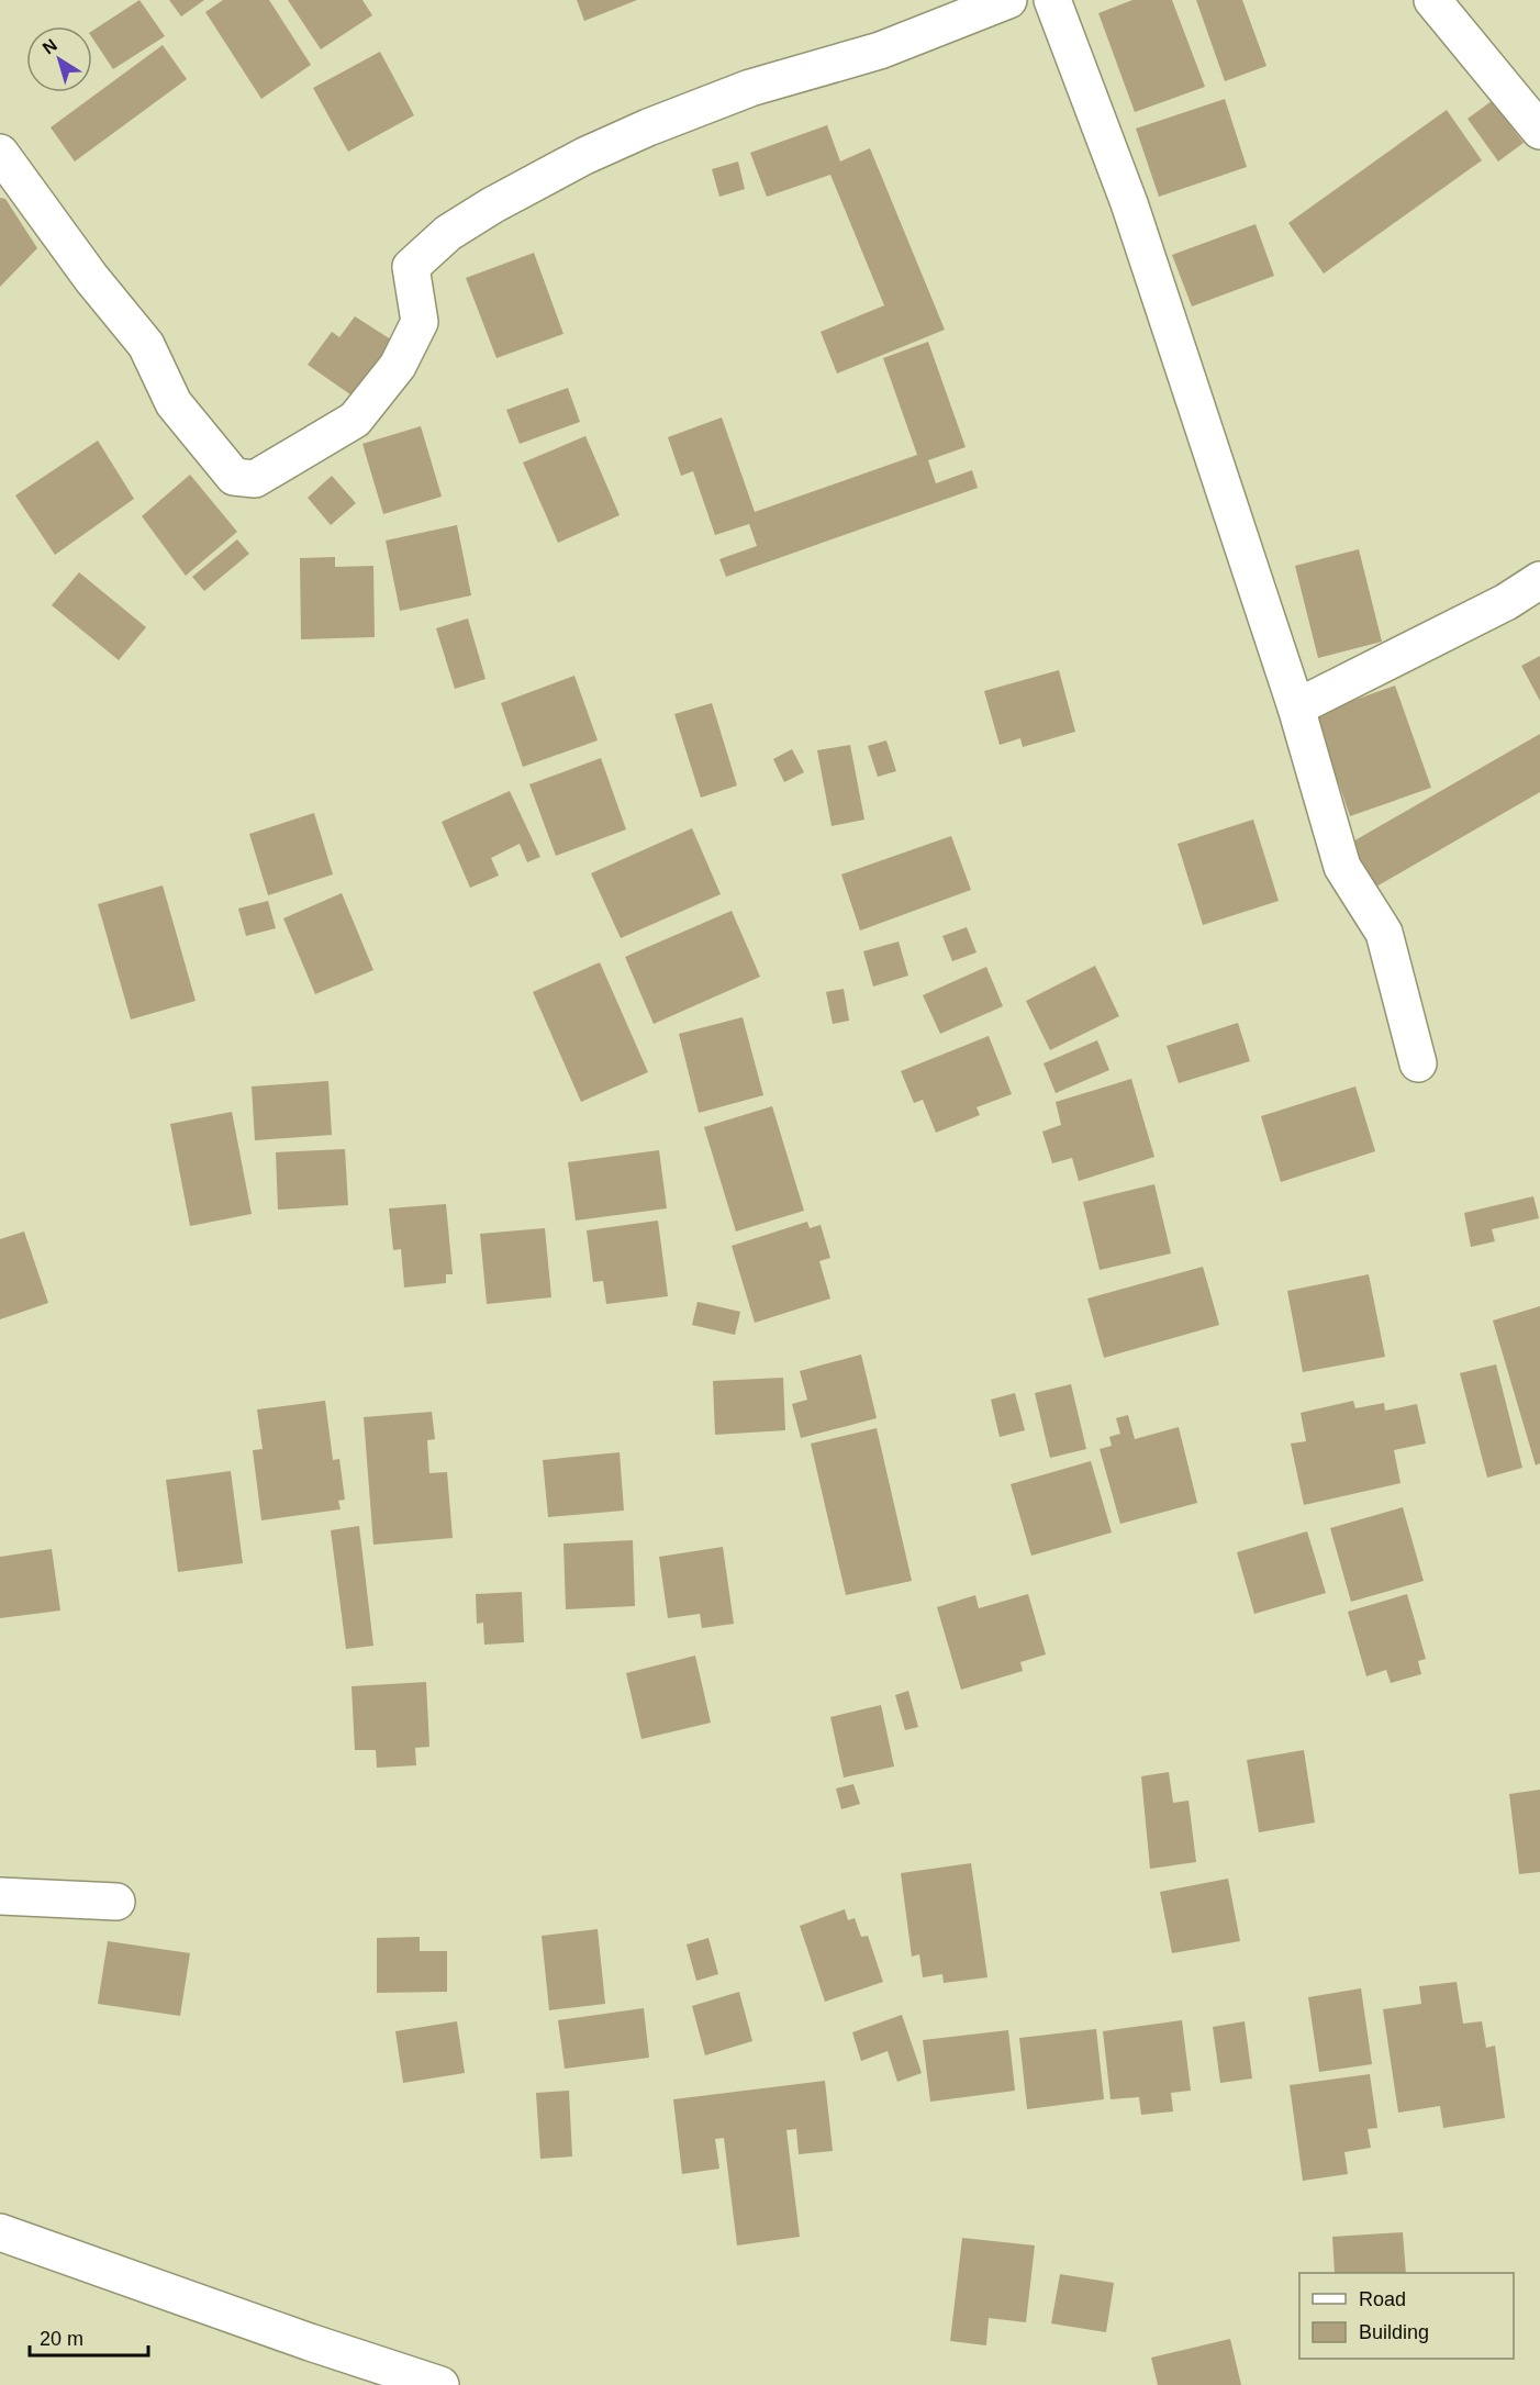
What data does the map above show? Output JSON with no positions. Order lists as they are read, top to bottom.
{
  "legend": ["Road", "Building"],
  "scale_bar": "20 m",
  "north": "top left"
}
